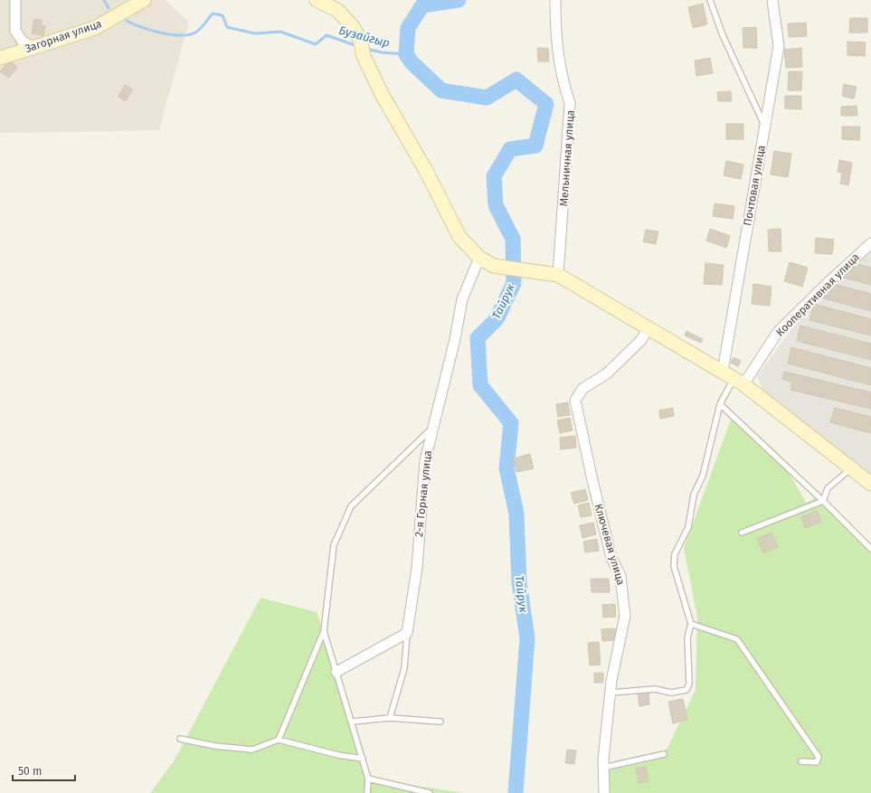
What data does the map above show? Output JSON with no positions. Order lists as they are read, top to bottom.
{
  "streets": {
    "street": [
      "Загорная улица",
      "Мельничная улица",
      "Почтовая улица",
      "Кооперативная улица",
      "2-я Горная улица",
      "Ключевая улица"
    ]
  },
  "crossings": [
    ["Почтовая улица", "Кооперативная улица"]
  ],
  "water": ["Бузайгыр", "Тайрук"],
  "scale_bar": "50 m"
}
